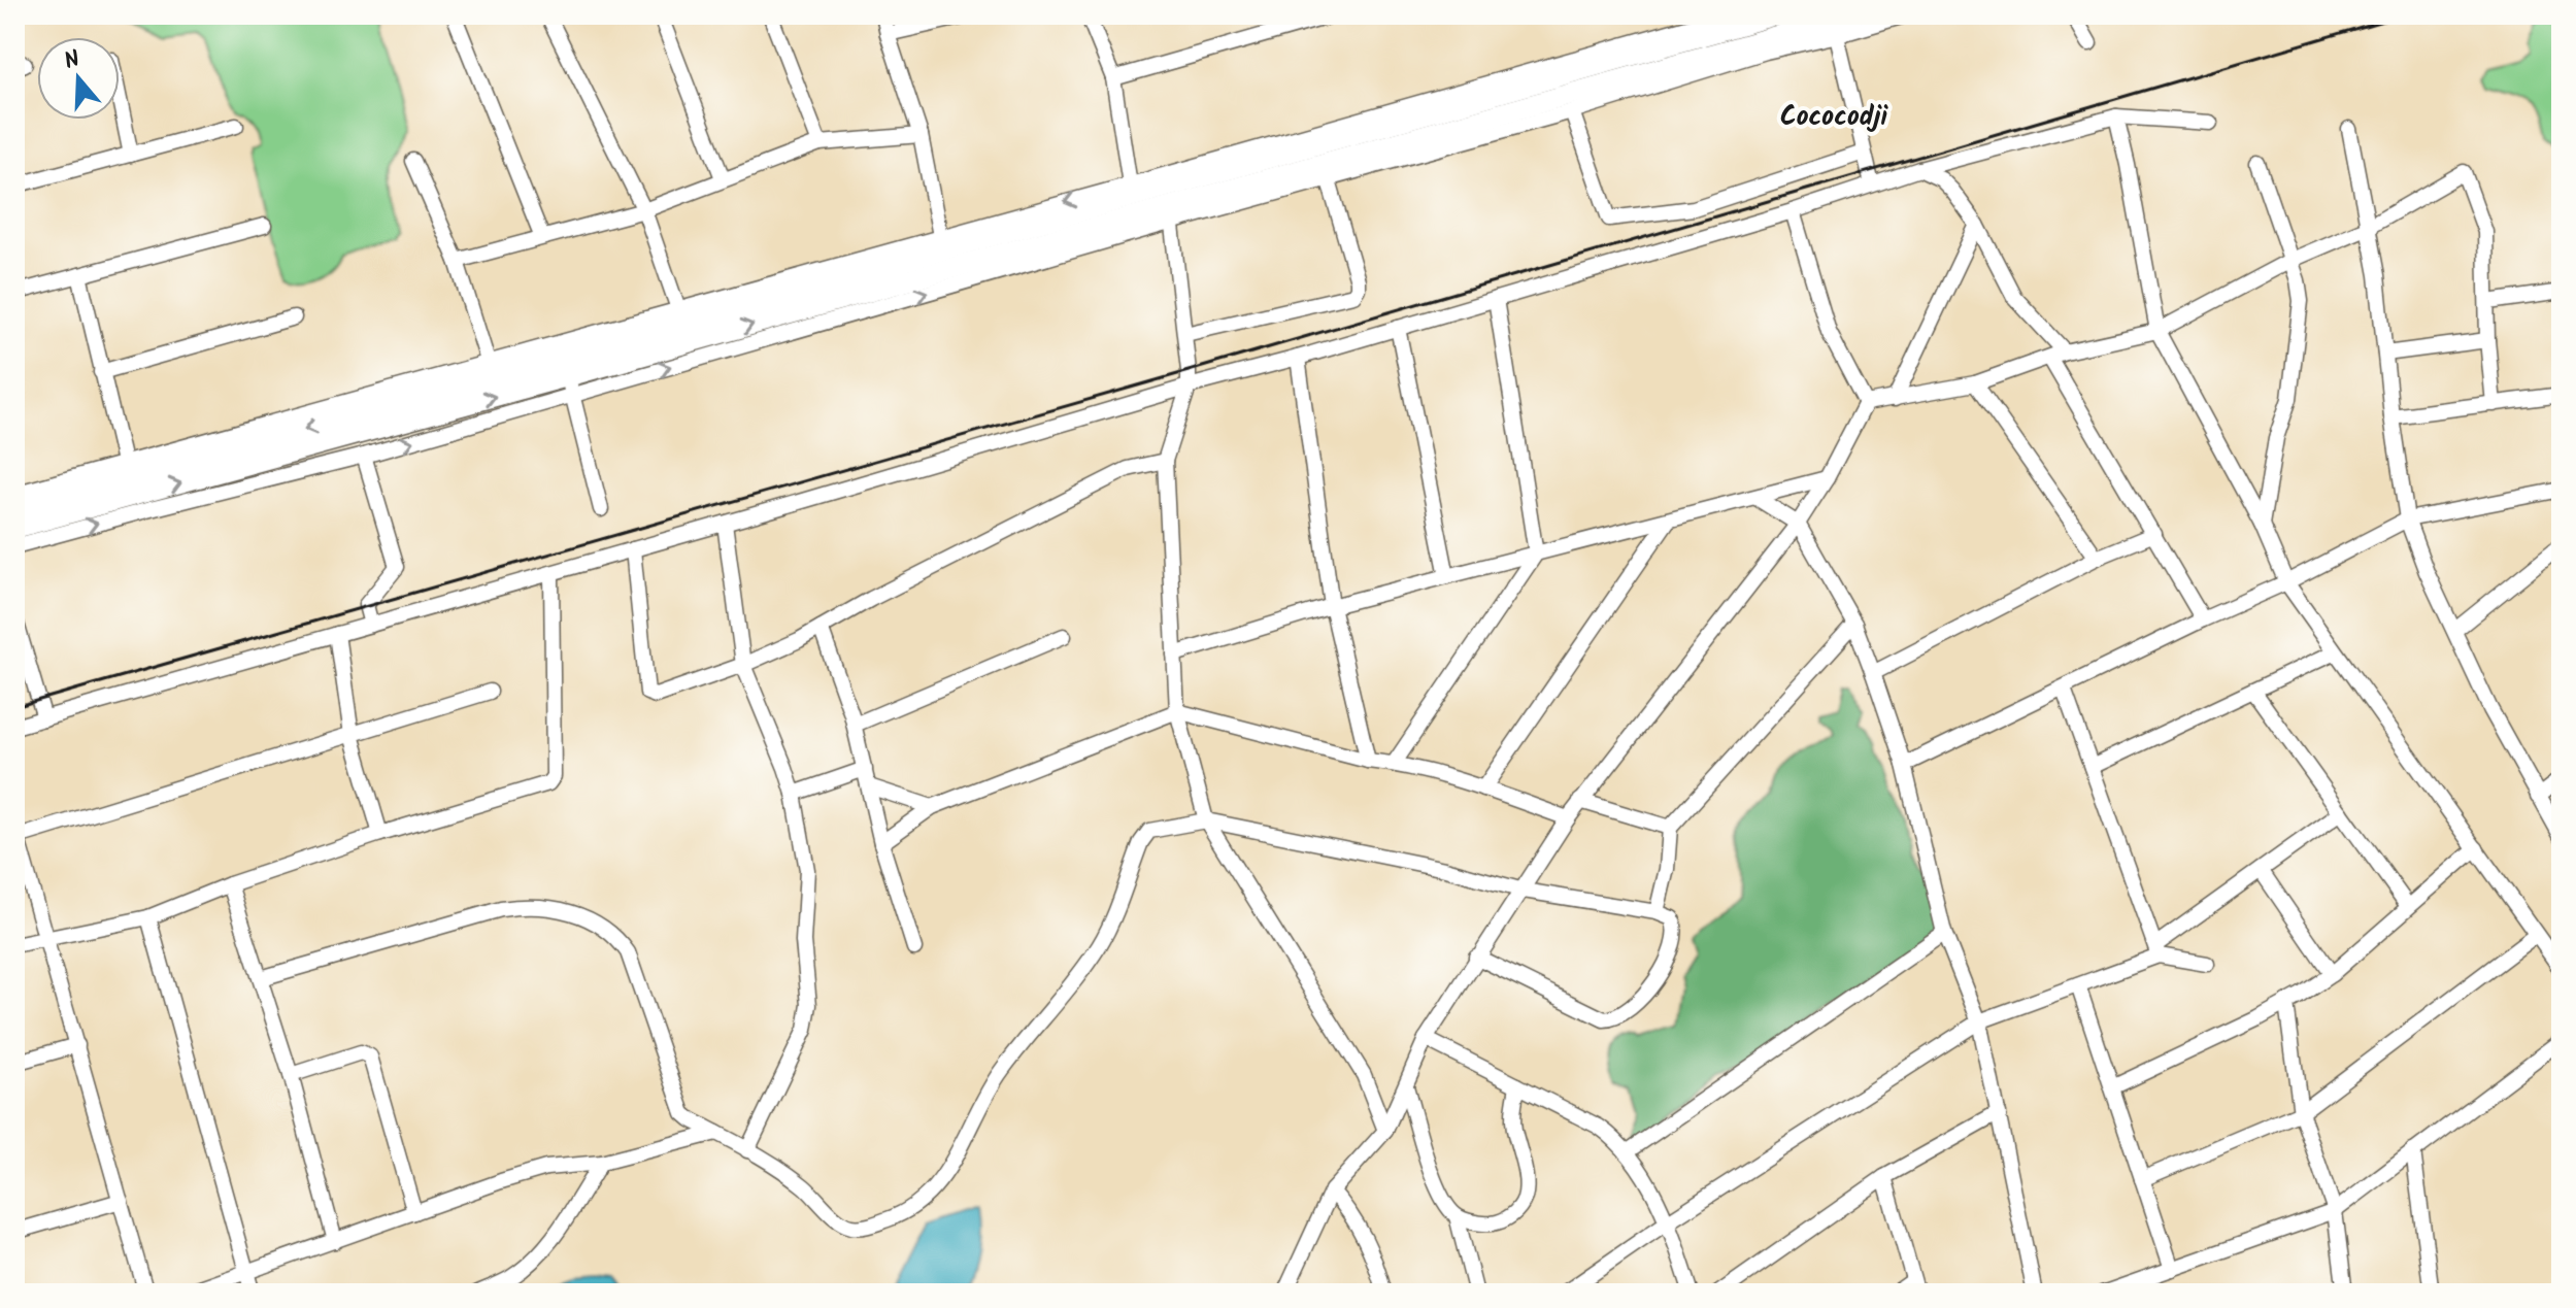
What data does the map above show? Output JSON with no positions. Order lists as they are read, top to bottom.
{
  "districts": ["Cococodji"],
  "north": "top"
}
